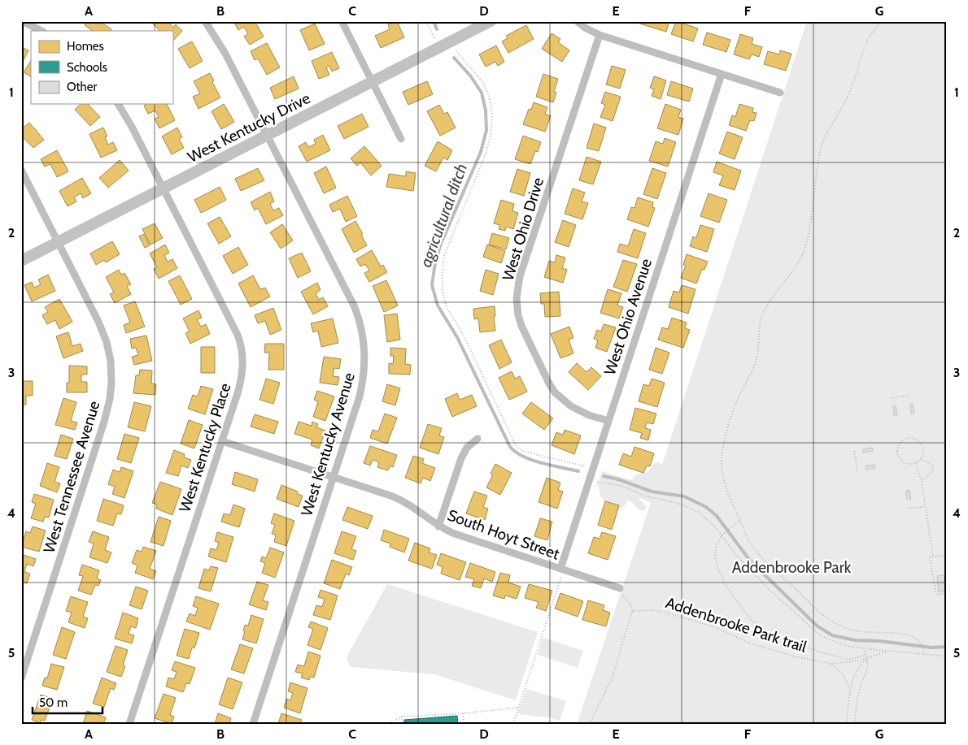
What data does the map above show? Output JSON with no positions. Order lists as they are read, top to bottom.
{
  "streets": {
    "street": [
      "West Kentucky Drive",
      "West Ohio Drive",
      "West Ohio Avenue",
      "West Kentucky Avenue",
      "West Kentucky Place",
      "West Tennessee Avenue",
      "South Hoyt Street"
    ],
    "path": ["Addenbrooke Park trail"]
  },
  "crossings": [
    ["West Kentucky Drive", "West Kentucky Avenue"],
    ["West Kentucky Drive", "West Kentucky Place"],
    ["West Kentucky Drive", "West Tennessee Avenue"],
    ["West Ohio Drive", "West Ohio Avenue"],
    ["West Ohio Avenue", "South Hoyt Street"],
    ["West Kentucky Avenue", "South Hoyt Street"],
    ["West Kentucky Place", "South Hoyt Street"]
  ],
  "water": ["agricultural ditch"],
  "parks": ["Addenbrooke Park"],
  "legend": ["Homes", "Schools", "Other"],
  "scale_bar": "50 m",
  "grid": {
    "columns": [
      "A",
      "B",
      "C",
      "D",
      "E",
      "F",
      "G"
    ],
    "rows": [
      "1",
      "2",
      "3",
      "4",
      "5"
    ]
  }
}
